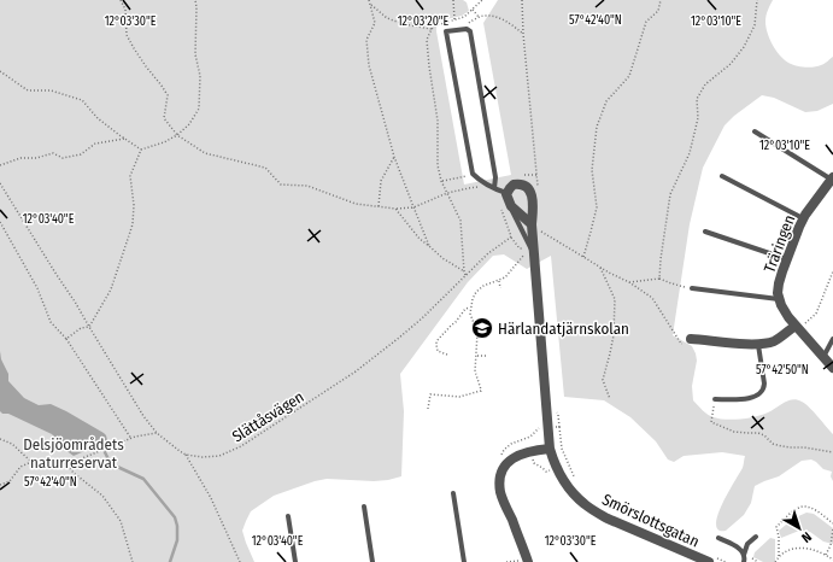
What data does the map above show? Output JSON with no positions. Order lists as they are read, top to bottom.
{
  "streets": {
    "street": ["Träringen", "Smörslottsgatan"],
    "path": ["Slättåsvägen"]
  },
  "parks": ["Delsjöområdets naturreservat"],
  "places": {
    "school or university": ["Härlandatjärnskolan"]
  },
  "north": "bottom right",
  "coordinates": [
    "57°42'40\"N",
    "12°03'30\"E",
    "12°03'20\"E",
    "12°03'10\"E",
    "12°03'40\"E",
    "57°42'50\"N"
  ]
}
